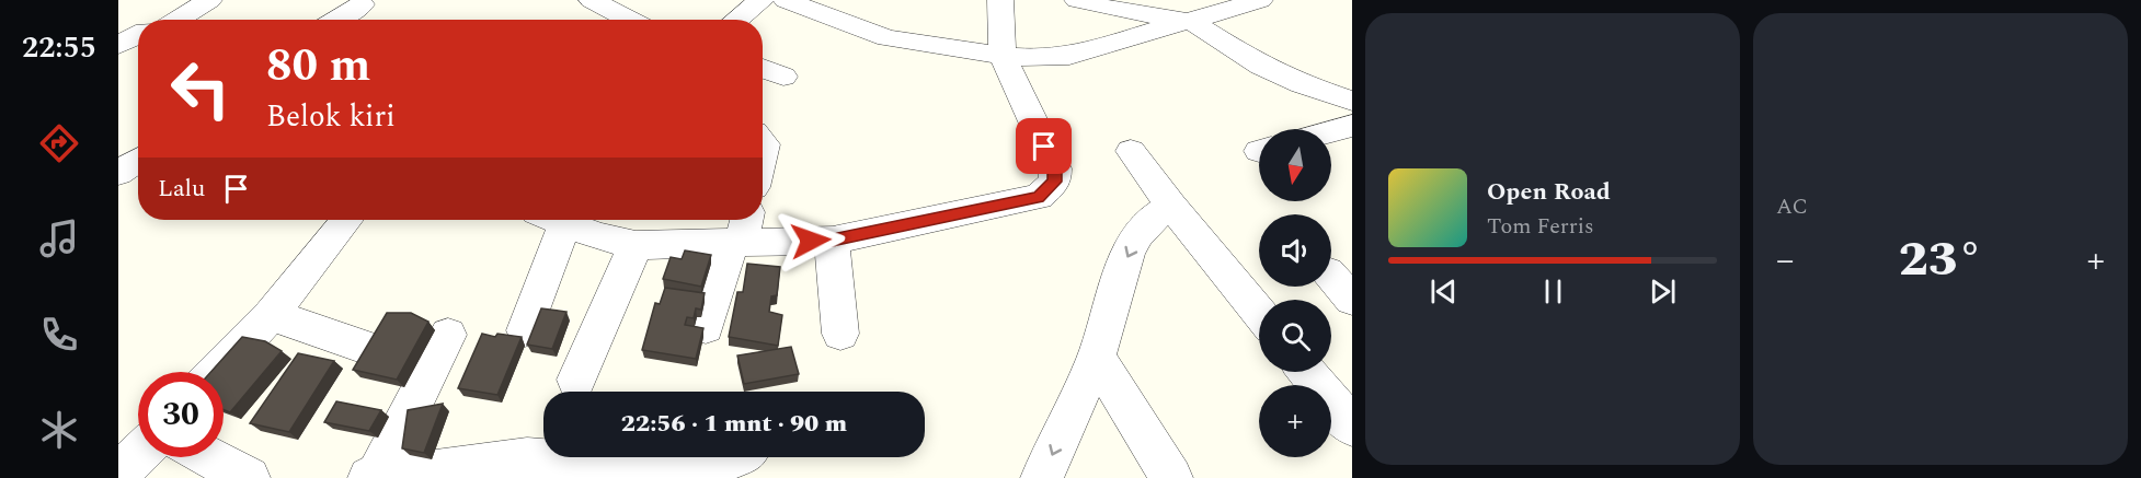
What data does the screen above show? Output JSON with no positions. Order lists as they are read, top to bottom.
{
  "north": "bottom",
  "page": {
    "tabs": "22:55",
    "tile": "AC",
    "turn": ["80 m", "Belok kiri"],
    "map_buttons": "+",
    "then": "Lalu",
    "song": ["Open Road", "Tom Ferris"],
    "heat": ["−", "23°", "+"],
    "limit": "30",
    "trip": "22:56 · 1 mnt · 90 m"
  }
}
